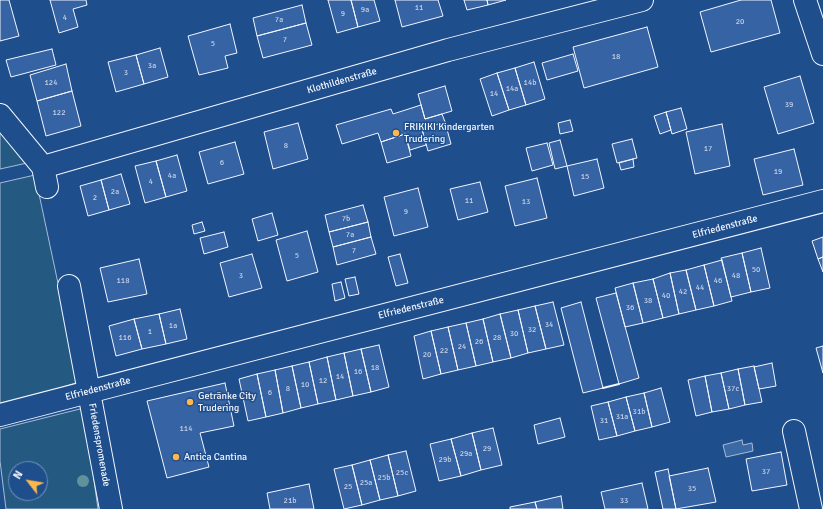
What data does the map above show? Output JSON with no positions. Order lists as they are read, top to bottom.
{
  "streets": {
    "street": ["Klothildenstraße", "Elfriedenstraße", "Friedenspromenade"]
  },
  "crossings": [
    ["Elfriedenstraße", "Friedenspromenade"]
  ],
  "places": ["FRIKIKI Kindergarten Trudering", "Getränke City Trudering", "Antica Cantina"],
  "house_numbers": [
    "11",
    "9a",
    "9",
    "4",
    "7a",
    "20",
    "7",
    "5",
    "18",
    "3a",
    "3",
    "124",
    "14b",
    "14a",
    "14",
    "39",
    "122",
    "8",
    "17",
    "6",
    "19",
    "4a",
    "15",
    "4",
    "2a",
    "2",
    "11",
    "13",
    "9",
    "7b",
    "7a",
    "7",
    "5",
    "50",
    "3",
    "48",
    "118",
    "46",
    "44",
    "42",
    "40",
    "38",
    "36",
    "34",
    "1a",
    "32",
    "1",
    "30",
    "116",
    "28",
    "26",
    "24",
    "22",
    "20",
    "18",
    "16",
    "14",
    "12",
    "10",
    "8",
    "37c",
    "6",
    "31b",
    "31a",
    "31",
    "114",
    "29",
    "29a",
    "29b",
    "37",
    "25c",
    "25b",
    "25a",
    "25",
    "35",
    "21b",
    "33"
  ],
  "north": "top left"
}
